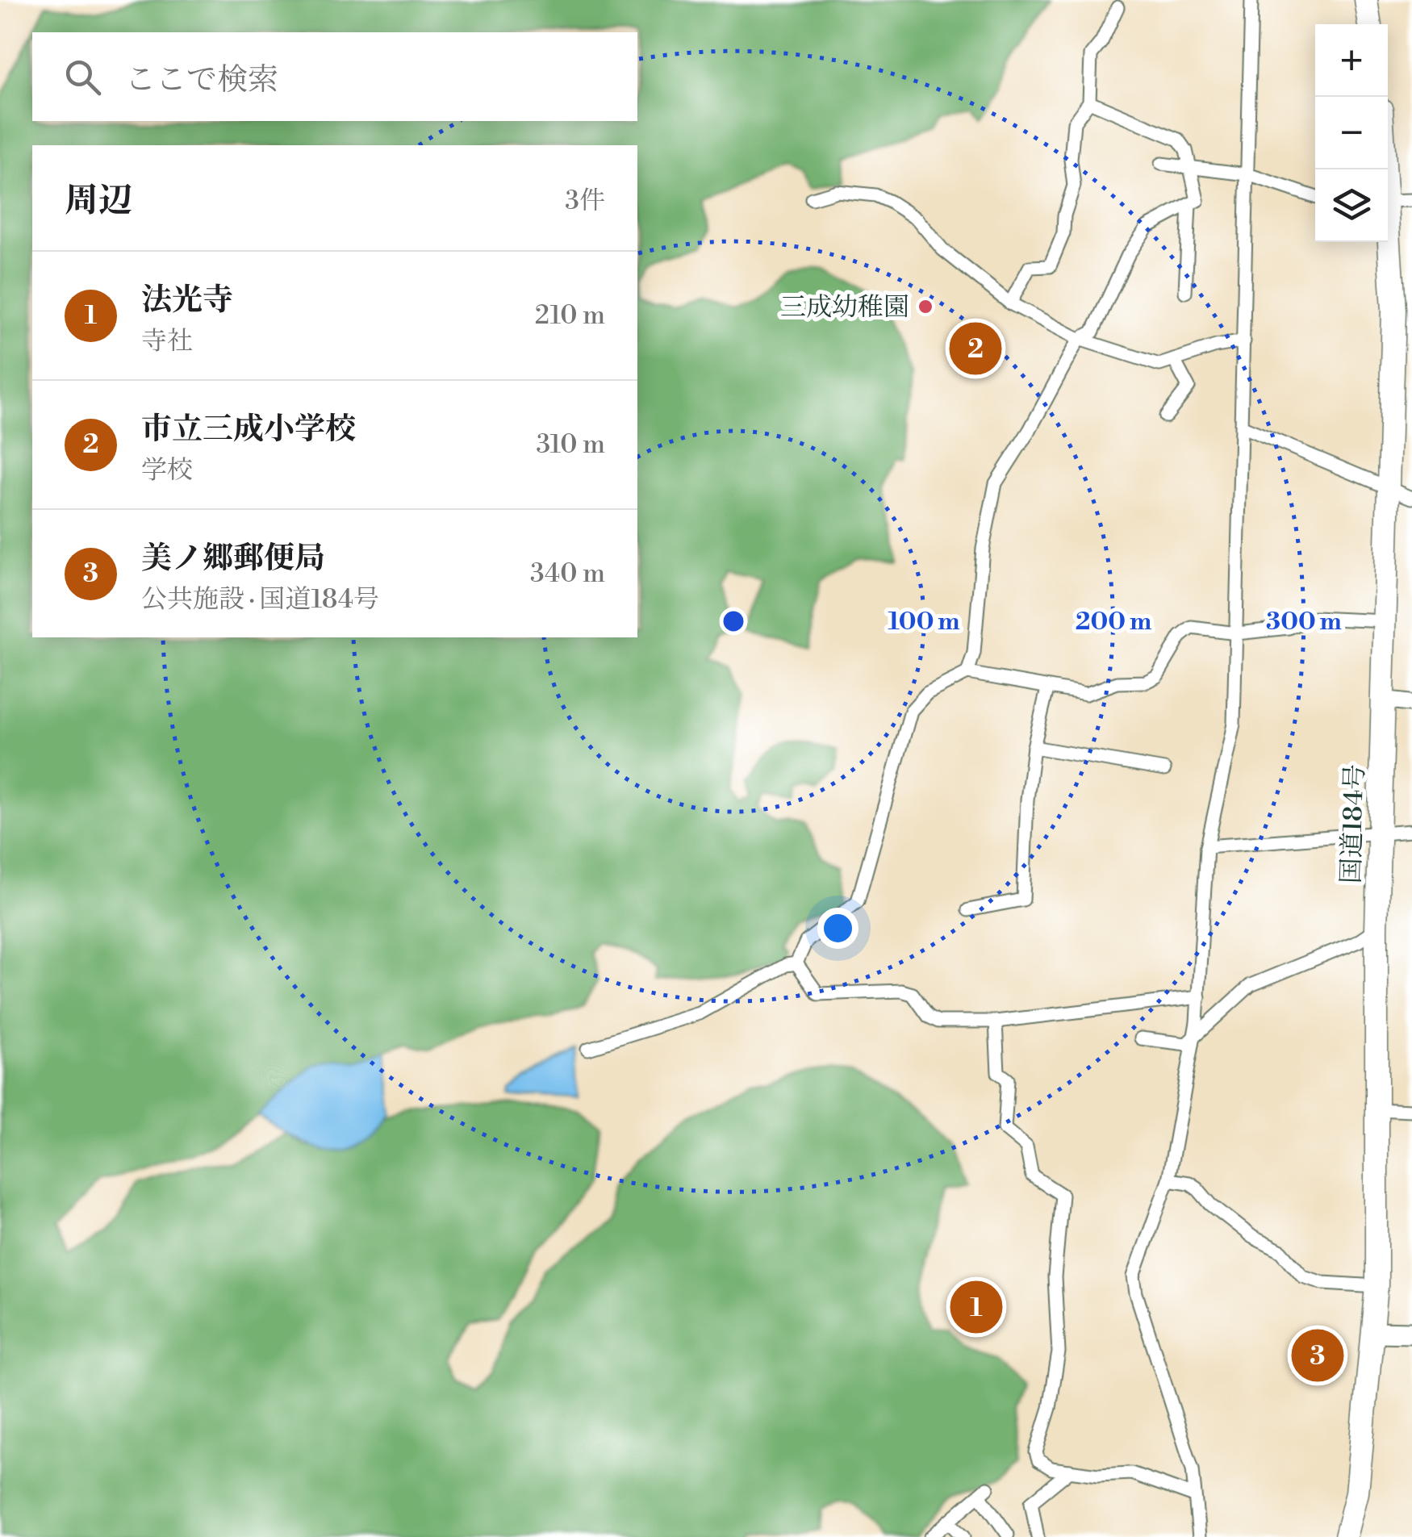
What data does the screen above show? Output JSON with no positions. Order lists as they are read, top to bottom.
{
  "streets": {
    "highway": ["国道184号"]
  },
  "places": ["三成幼稚園"],
  "page": {
    "map_buttons": ["+", "−"],
    "search": "ここで検索",
    "heading": ["周辺", "3件"],
    "list": [
      {
        "mark": "1",
        "name": "法光寺",
        "note": "寺社",
        "value": "210 m"
      },
      {
        "mark": "2",
        "name": "市立三成小学校",
        "note": "学校",
        "value": "310 m"
      },
      {
        "mark": "3",
        "name": "美ノ郷郵便局",
        "note": "公共施設 · 国道184号",
        "value": "340 m"
      }
    ],
    "pins": ["2", "1", "3"]
  },
  "rings": ["100 m", "200 m", "300 m"]
}
